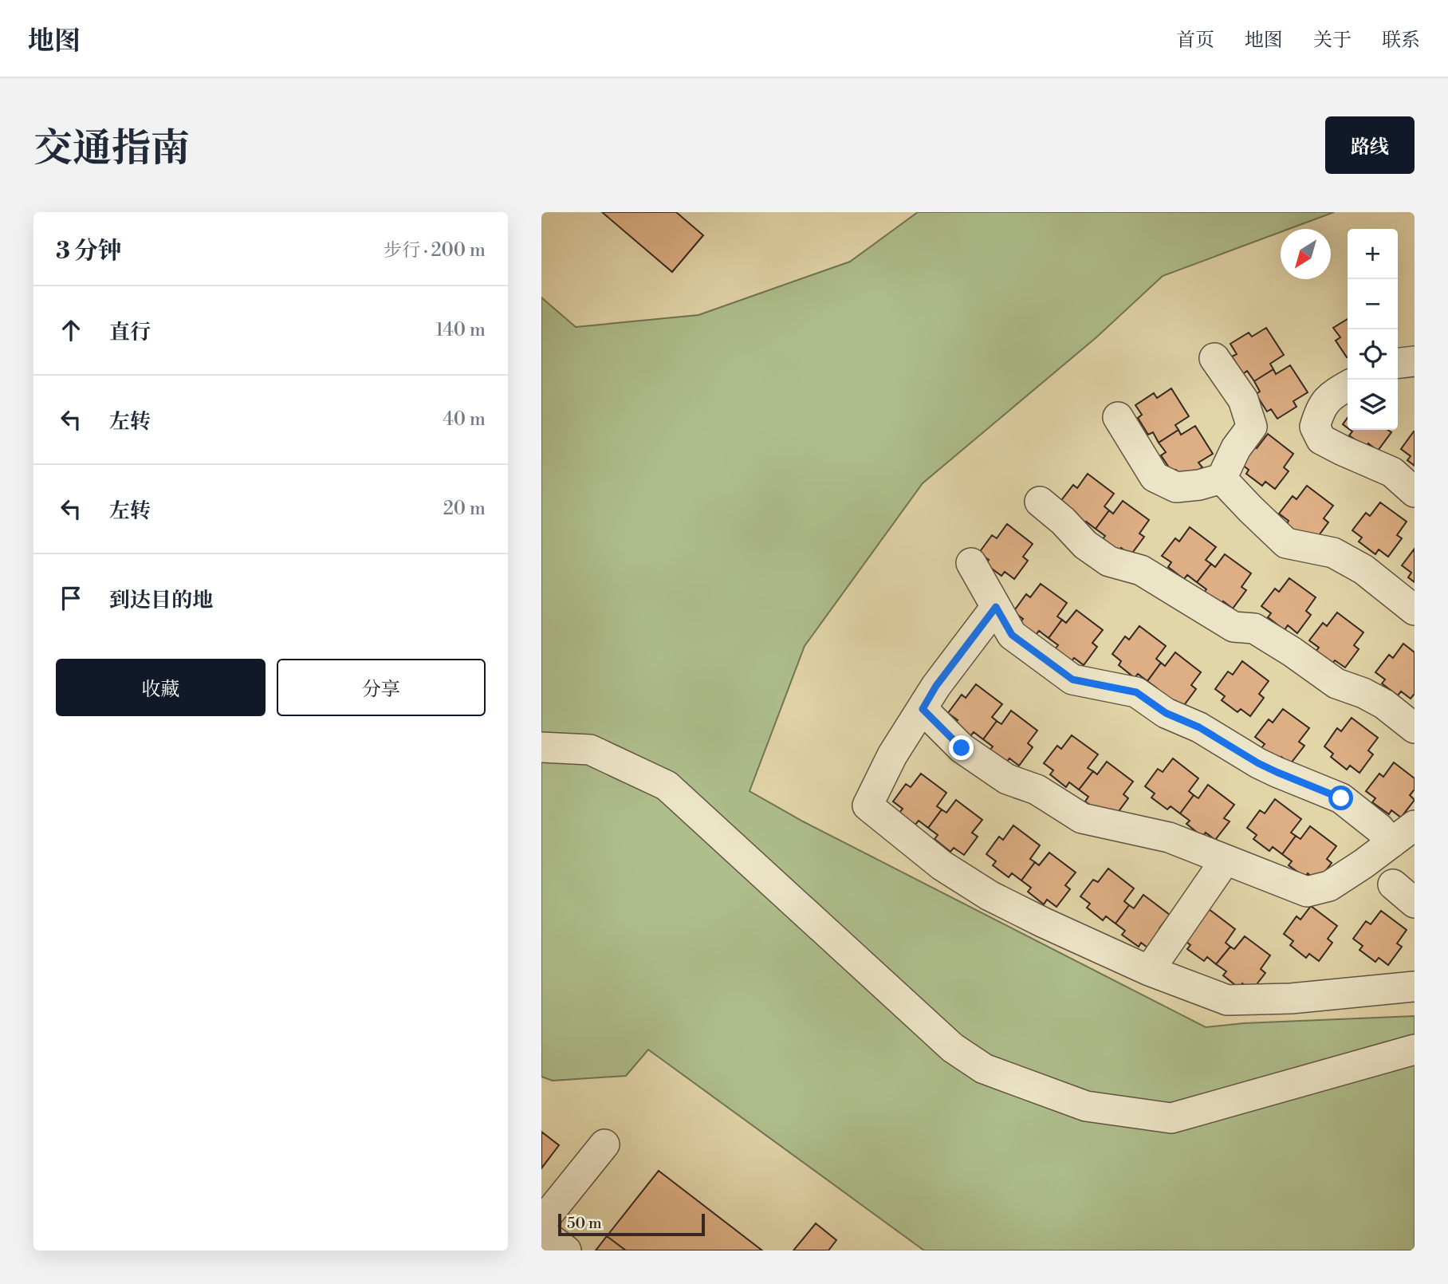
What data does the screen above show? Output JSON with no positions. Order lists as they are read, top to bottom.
{
  "scale_bar": "50 m",
  "north": "bottom left",
  "page": {
    "header": "地图",
    "nav": [
      "首页",
      "地图",
      "关于",
      "联系"
    ],
    "title": "交通指南",
    "buttons": [
      "路线",
      ["收藏", "分享"]
    ],
    "heading": ["3 分钟", "步行 · 200 m"],
    "map_buttons": ["+", "−"],
    "list": [
      ["直行", "140 m"],
      ["左转", "40 m"],
      ["左转", "20 m"],
      "到达目的地"
    ],
    "scale": "50 m"
  }
}
